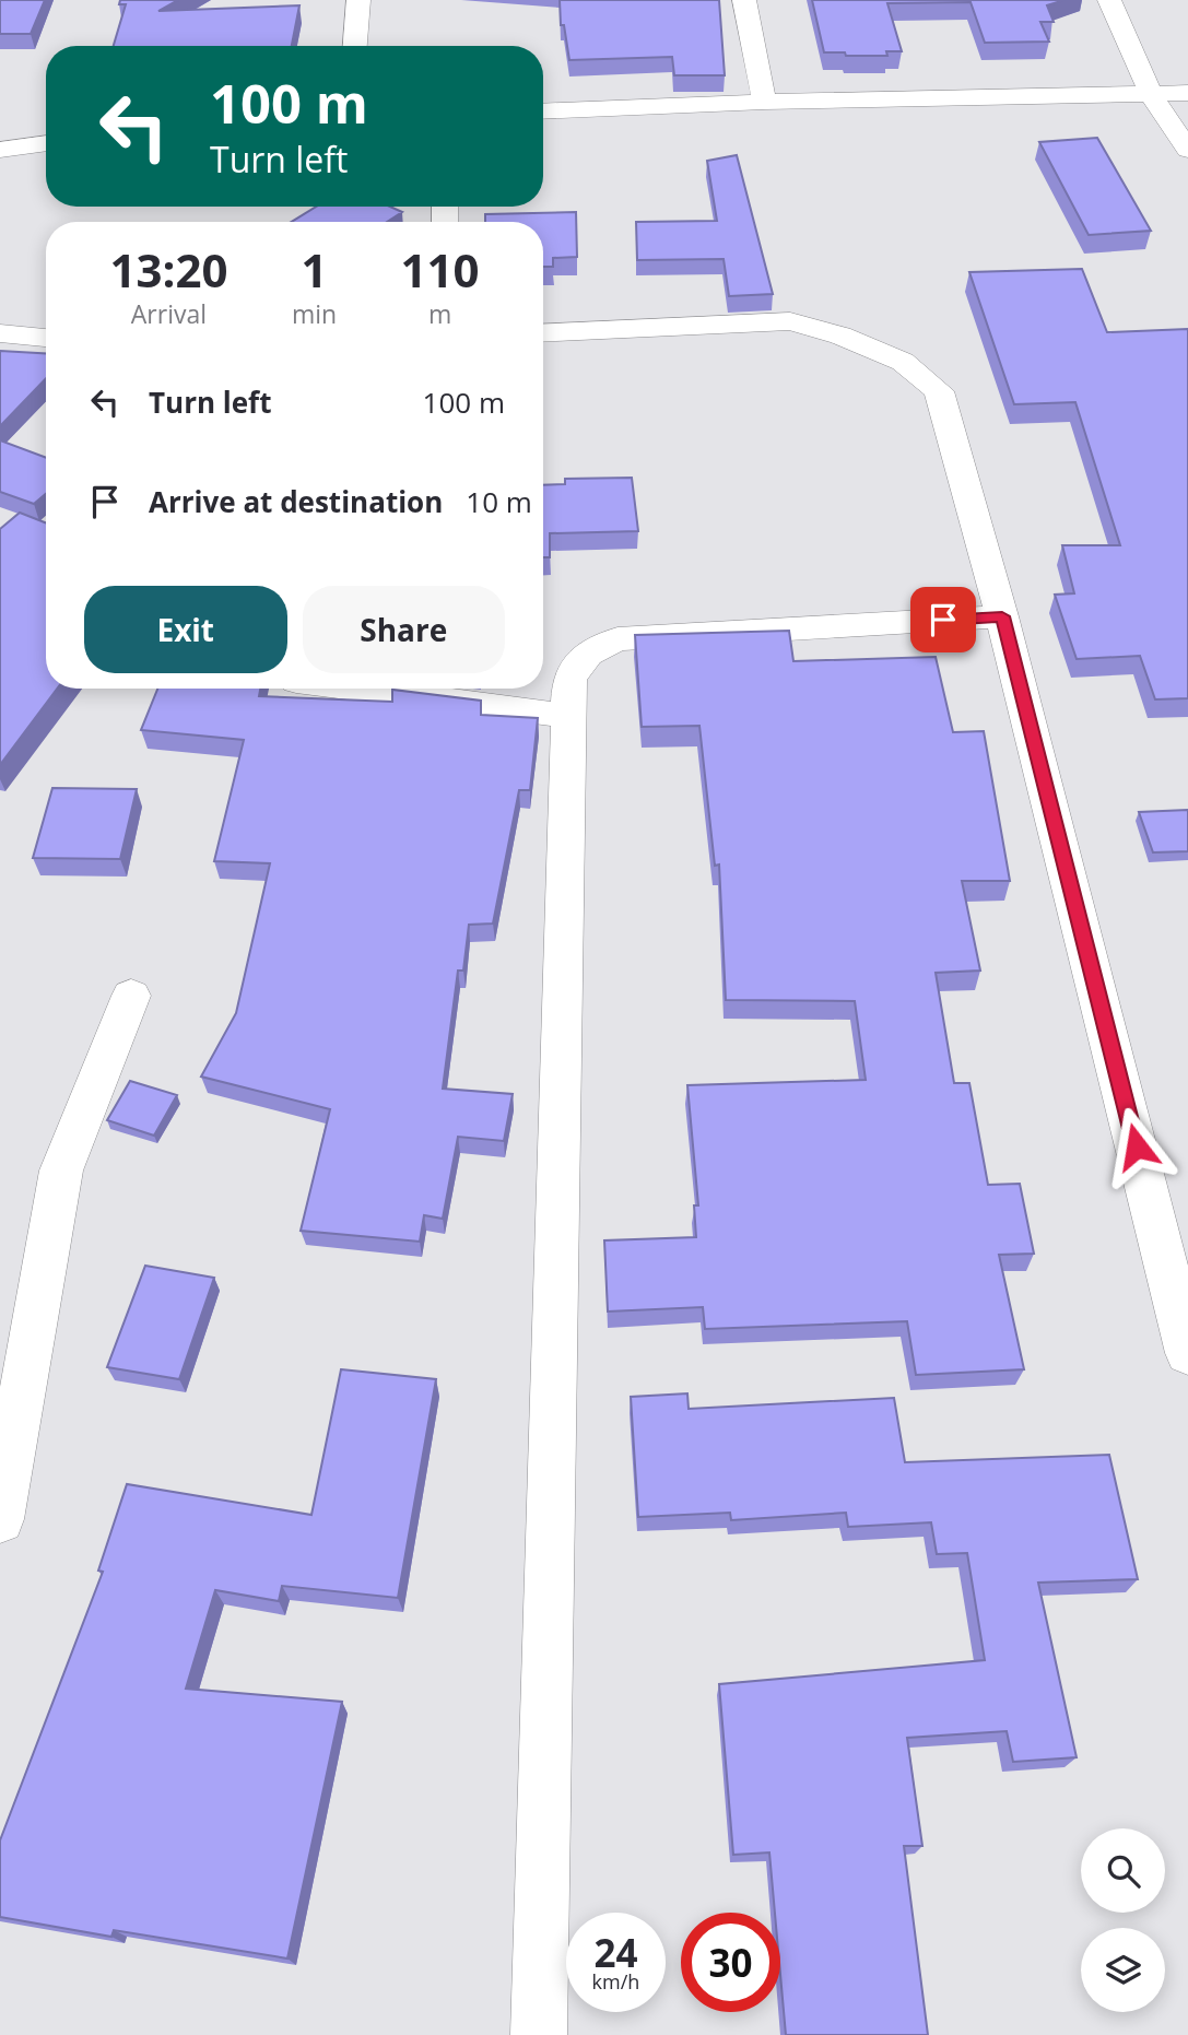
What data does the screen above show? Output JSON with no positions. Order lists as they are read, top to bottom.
{
  "page": {
    "turn": ["100 m", "Turn left"],
    "eta": [
      "13:20",
      "Arrival",
      "1",
      "min",
      "110",
      "m"
    ],
    "list": [
      {
        "name": "Turn left",
        "value": "100 m"
      },
      {
        "name": "Arrive at destination",
        "value": "10 m"
      }
    ],
    "buttons": ["Exit", "Share"],
    "speed": "24 km/h",
    "limit": "30"
  }
}
